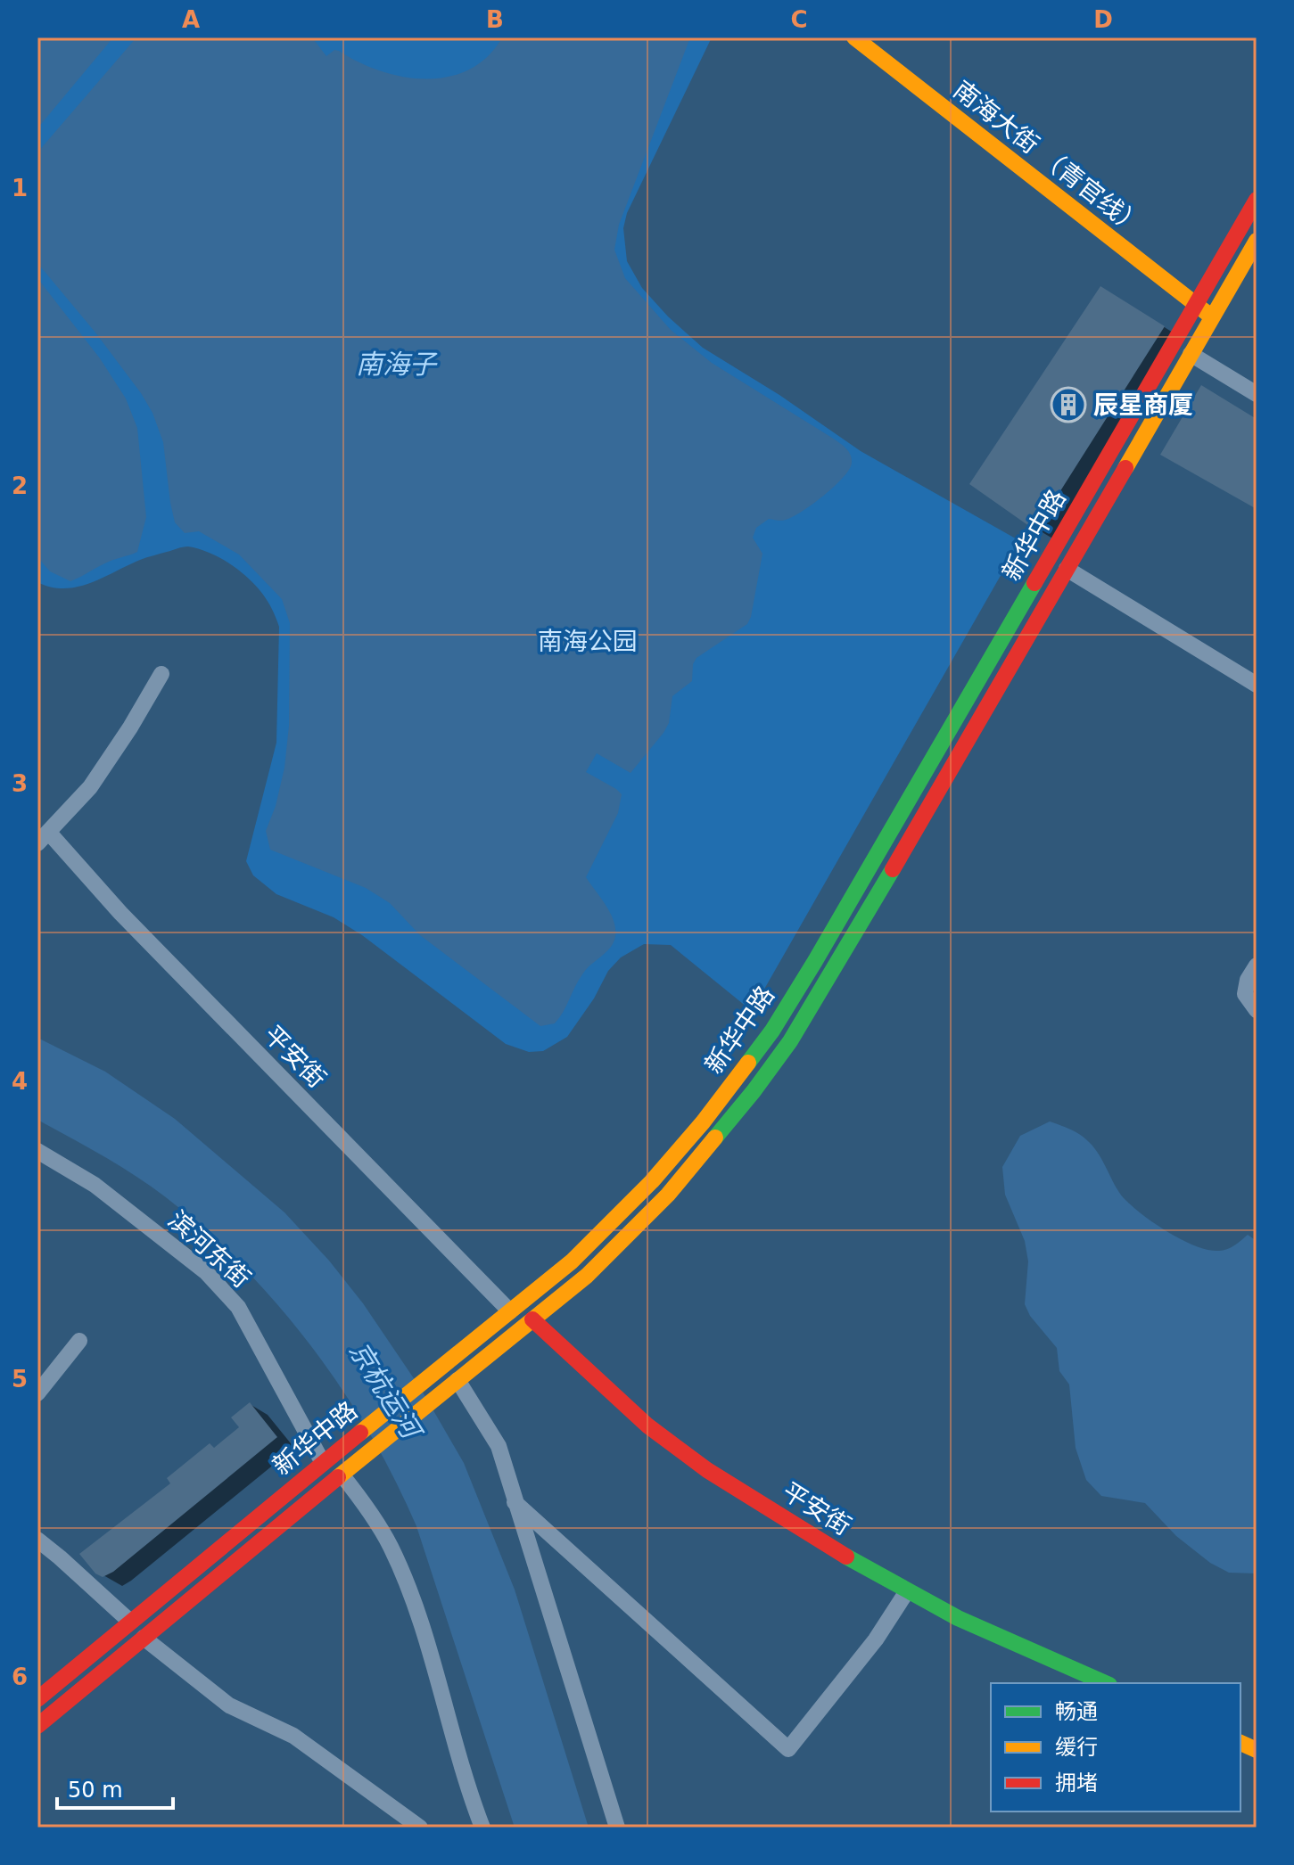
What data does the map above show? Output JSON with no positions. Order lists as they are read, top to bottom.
{
  "streets": {
    "main road": ["南海大街 （青官线）", "新华中路", "平安街"],
    "street": ["滨河东街"]
  },
  "crossings": [
    ["南海大街 （青官线）", "新华中路"],
    ["新华中路", "平安街"],
    ["新华中路", "滨河东街"]
  ],
  "water": ["南海子", "京杭运河"],
  "parks": ["南海公园"],
  "places": {
    "building": ["辰星商厦"]
  },
  "legend": ["畅通", "缓行", "拥堵"],
  "scale_bar": "50 m",
  "grid": {
    "columns": [
      "A",
      "B",
      "C",
      "D"
    ],
    "rows": [
      "1",
      "2",
      "3",
      "4",
      "5",
      "6"
    ]
  }
}
